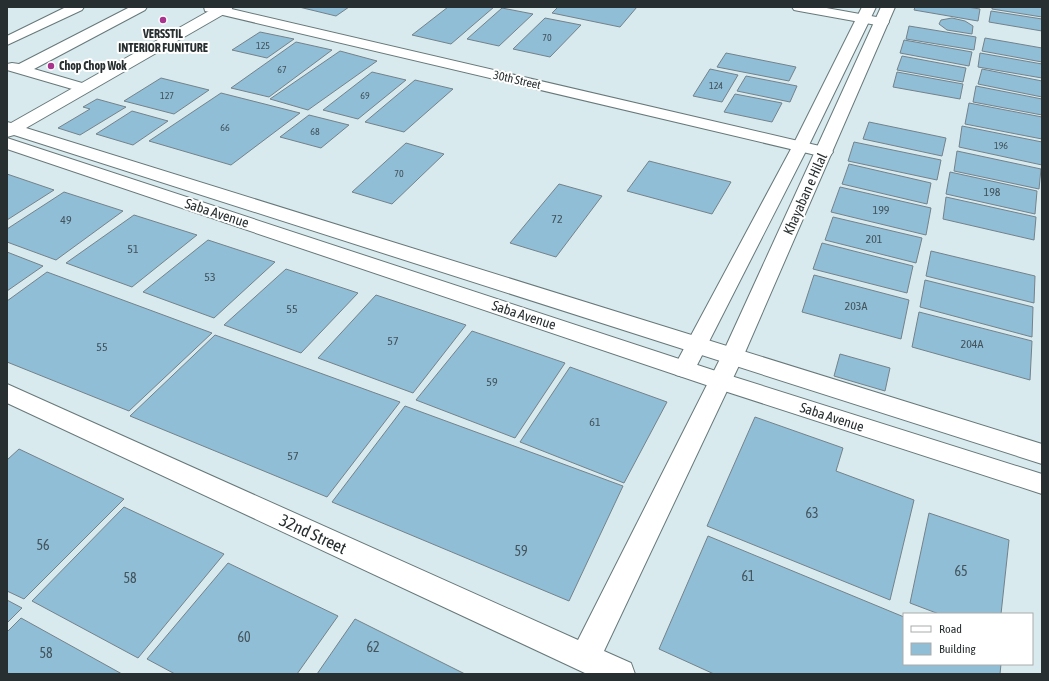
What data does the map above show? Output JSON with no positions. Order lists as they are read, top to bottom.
{
  "streets": {
    "street": [
      "30th Street",
      "Khayaban e Hilal",
      "Saba Avenue",
      "32nd Street"
    ]
  },
  "crossings": [
    ["30th Street", "Khayaban e Hilal"],
    ["Khayaban e Hilal", "Saba Avenue"],
    ["Khayaban e Hilal", "32nd Street"]
  ],
  "places": ["VERSSTIL INTERIOR FUNITURE", "Chop Chop Wok"],
  "house_numbers": [
    "70",
    "125",
    "67",
    "124",
    "127",
    "69",
    "66",
    "68",
    "196",
    "70",
    "198",
    "199",
    "72",
    "49",
    "201",
    "51",
    "53",
    "203A",
    "55",
    "57",
    "204A",
    "55",
    "59",
    "61",
    "57",
    "63",
    "56",
    "59",
    "65",
    "61",
    "58",
    "60",
    "62",
    "58"
  ],
  "legend": ["Road", "Building"]
}
